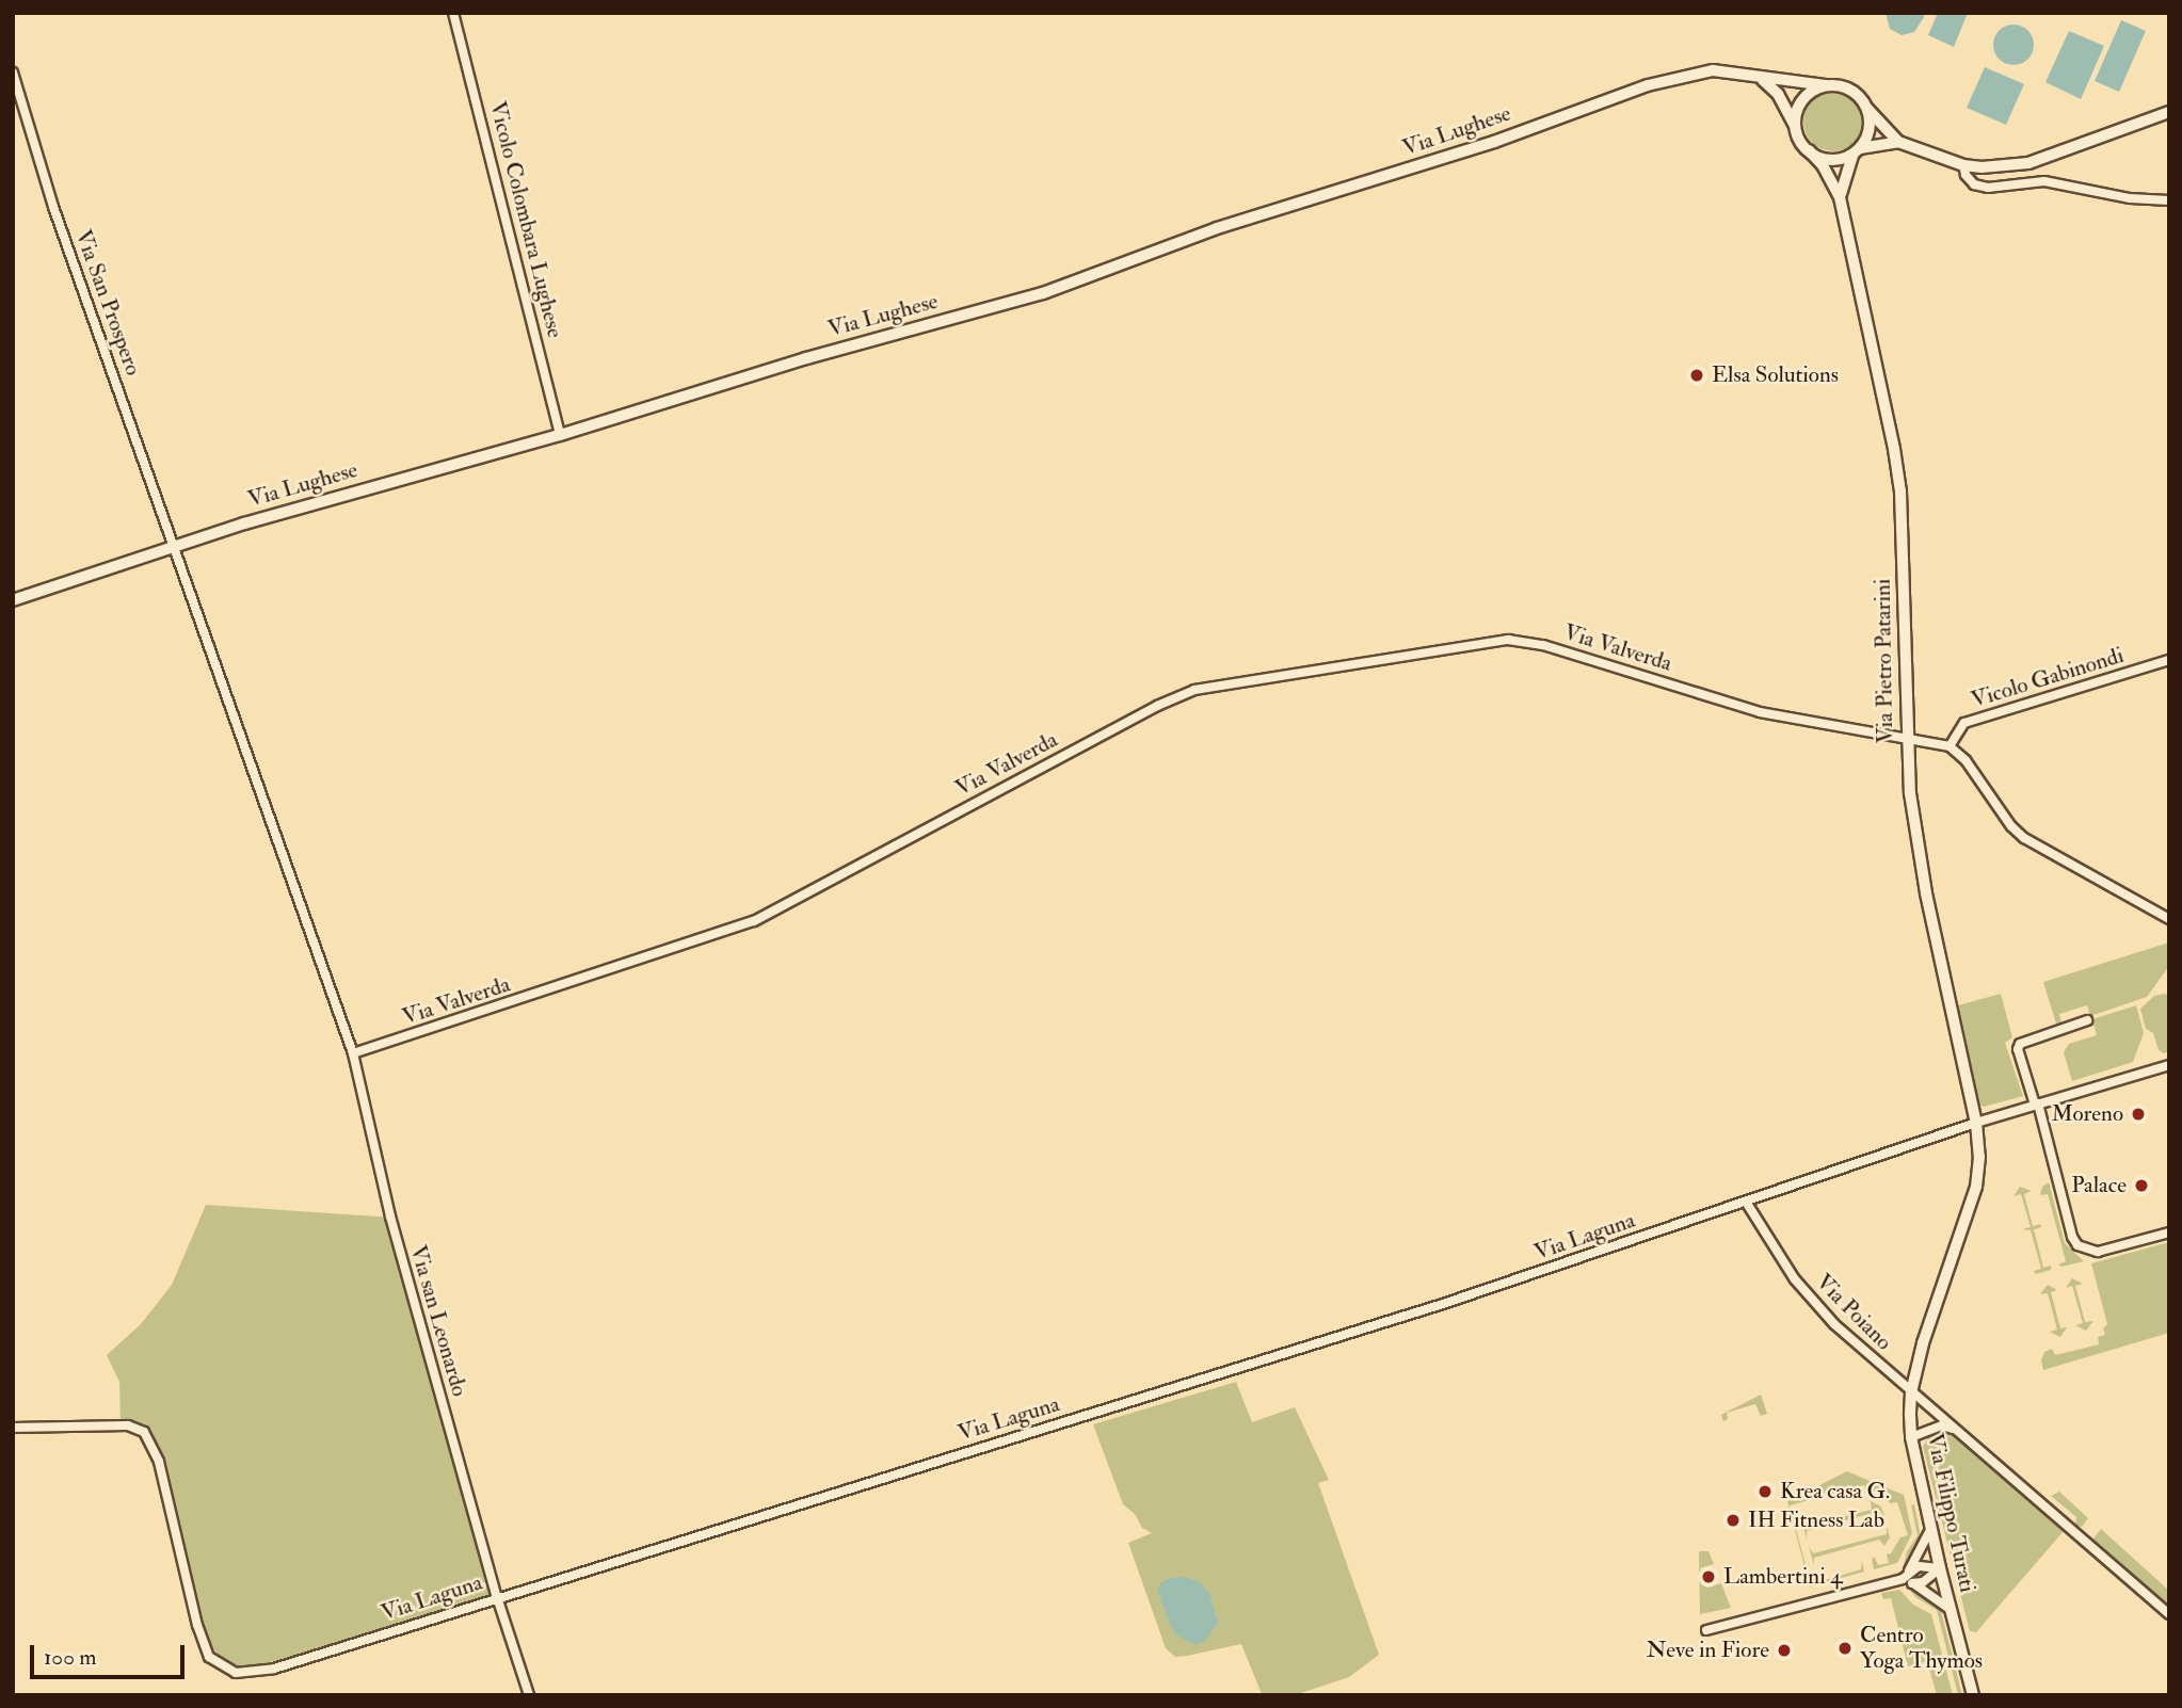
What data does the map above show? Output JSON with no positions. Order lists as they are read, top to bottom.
{
  "streets": {
    "main road": ["Via Lughese", "Via Pietro Patarini", "Via Filippo Turati"],
    "street": [
      "Vicolo Colombara Lughese",
      "Via San Prospero",
      "Via Valverda",
      "Vicolo Gabinondi",
      "Via Laguna",
      "Via Poiano",
      "Via san Leonardo"
    ]
  },
  "crossings": [
    ["Via Lughese", "Vicolo Colombara Lughese"],
    ["Via Lughese", "Via San Prospero"],
    ["Via Lughese", "Via Pietro Patarini"],
    ["Via Valverda", "Via Pietro Patarini"],
    ["Via Valverda", "Vicolo Gabinondi"],
    ["Via Valverda", "Via san Leonardo"],
    ["Via Pietro Patarini", "Via Laguna"],
    ["Via Pietro Patarini", "Via Filippo Turati"],
    ["Via Laguna", "Via Poiano"],
    ["Via Laguna", "Via san Leonardo"],
    ["Via Laguna", "Via Filippo Turati"],
    ["Via Poiano", "Via Filippo Turati"]
  ],
  "places": [
    "Elsa Solutions",
    "Moreno",
    "Palace",
    "Krea casa G.",
    "IH Fitness Lab",
    "Lambertini 4",
    "Centro Yoga Thymos",
    "Neve in Fiore"
  ],
  "scale_bar": "100 m"
}
